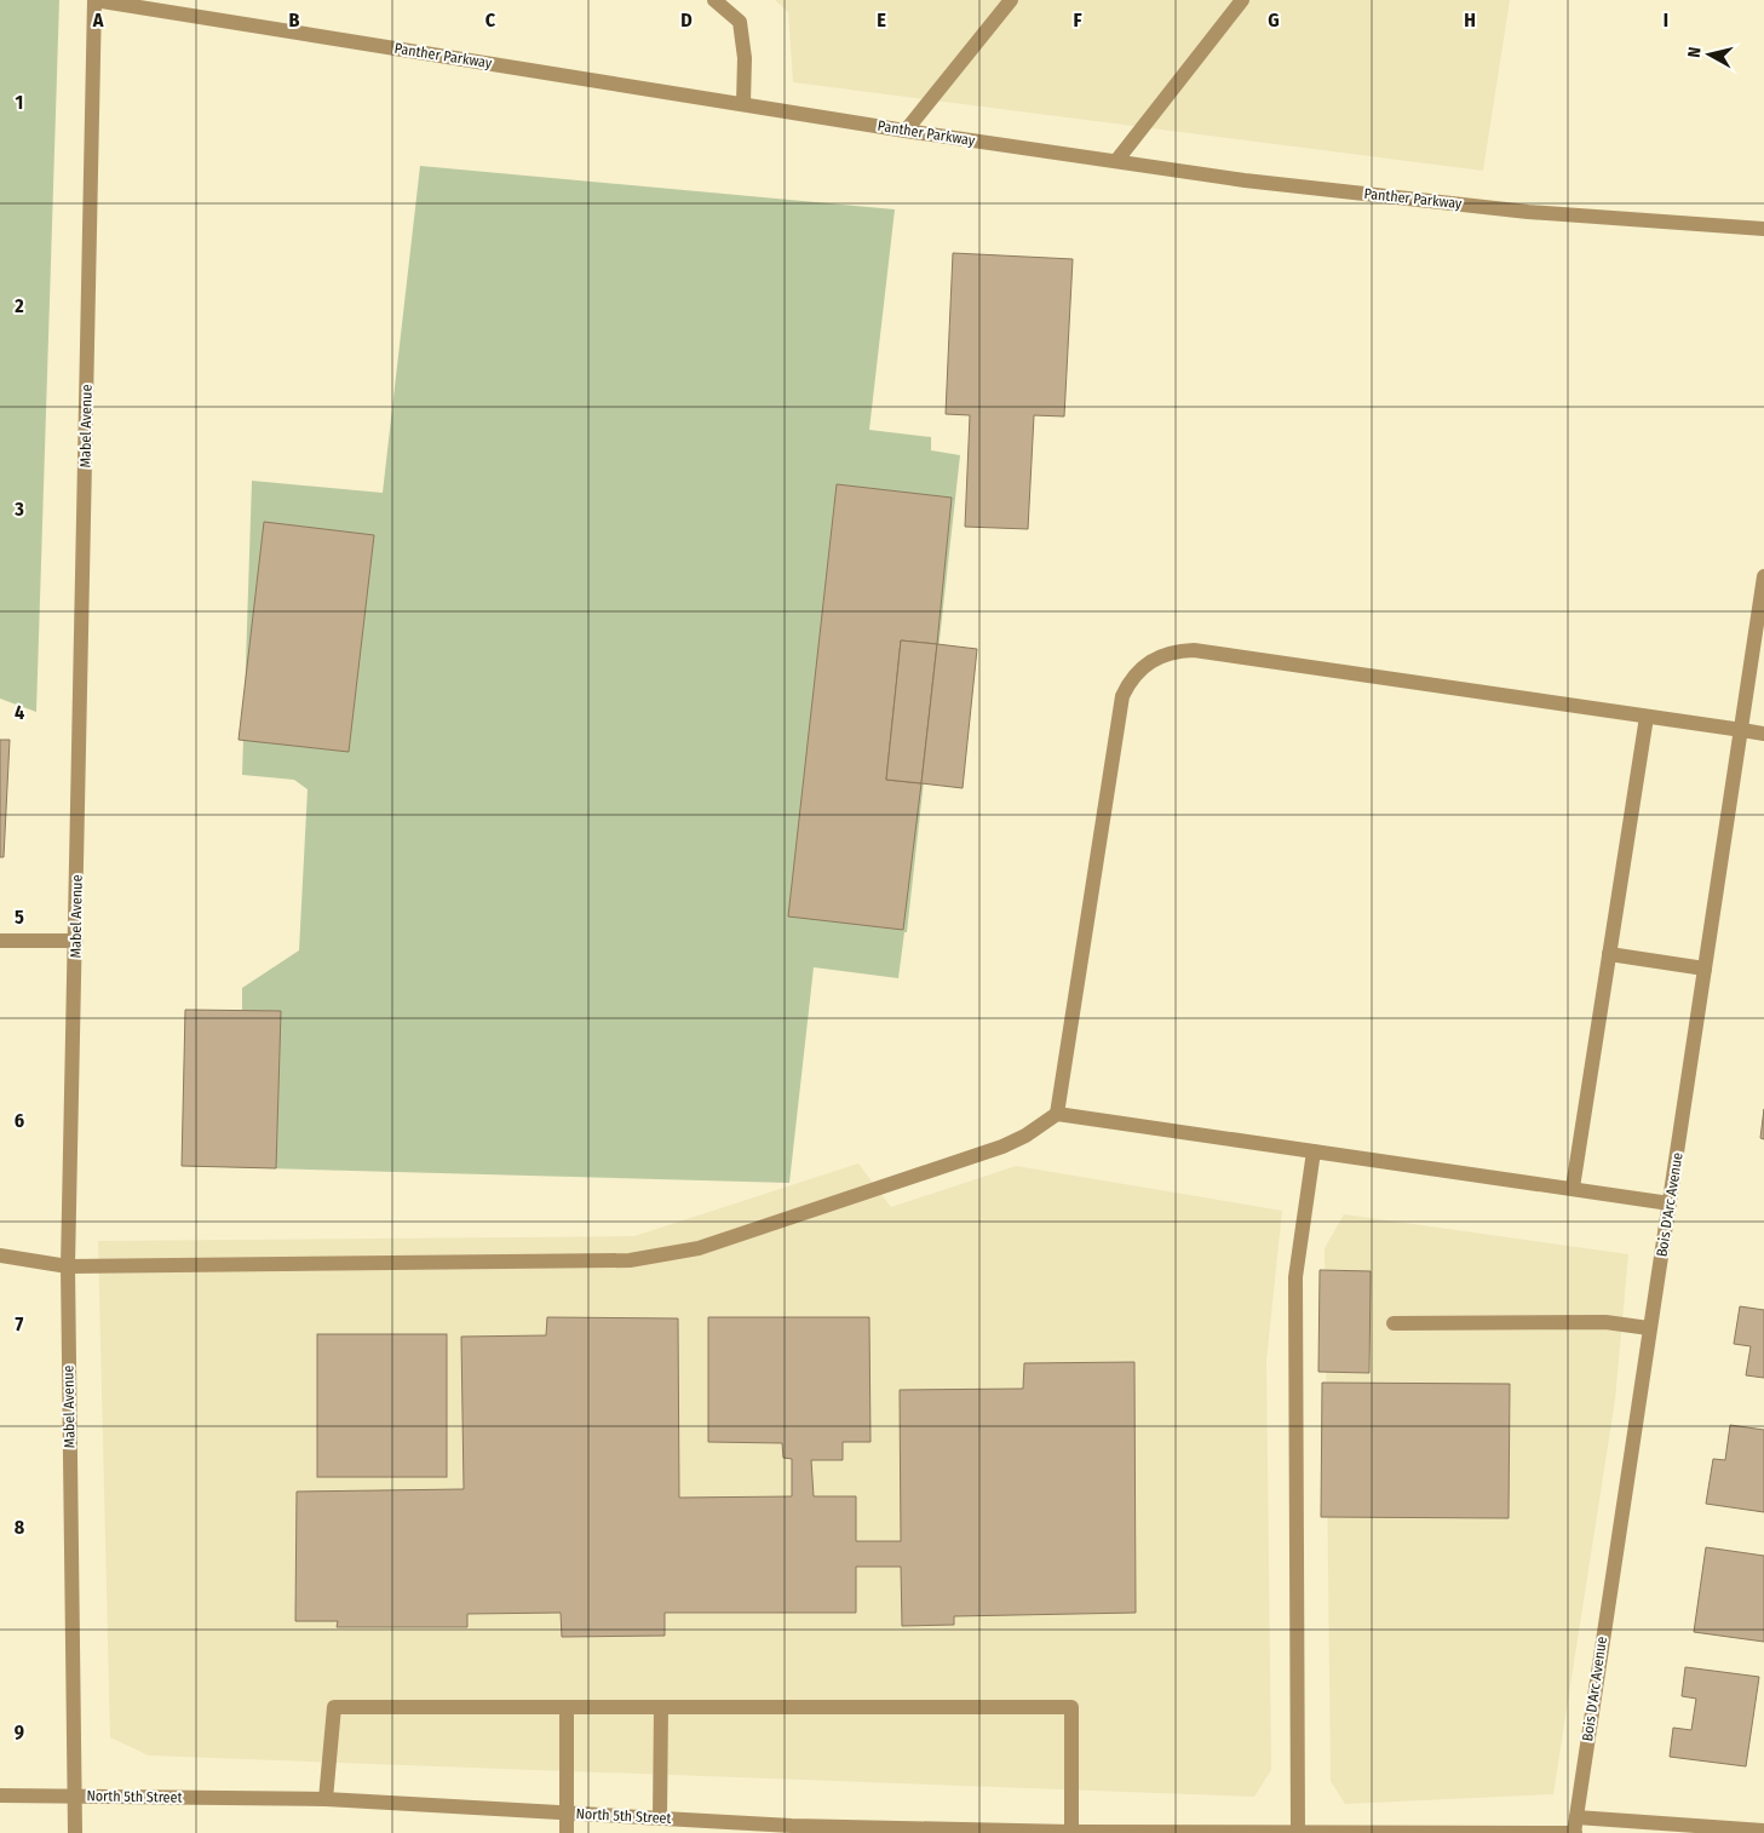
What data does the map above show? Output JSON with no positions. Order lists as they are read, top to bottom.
{
  "streets": {
    "street": [
      "Panther Parkway",
      "Mabel Avenue",
      "Bois D'Arc Avenue",
      "North 5th Street"
    ]
  },
  "crossings": [
    ["Panther Parkway", "Mabel Avenue"],
    ["Mabel Avenue", "North 5th Street"],
    ["Bois D'Arc Avenue", "North 5th Street"]
  ],
  "north": "left",
  "grid": {
    "columns": [
      "A",
      "B",
      "C",
      "D",
      "E",
      "F",
      "G",
      "H",
      "I"
    ],
    "rows": [
      "1",
      "2",
      "3",
      "4",
      "5",
      "6",
      "7",
      "8",
      "9"
    ]
  }
}
